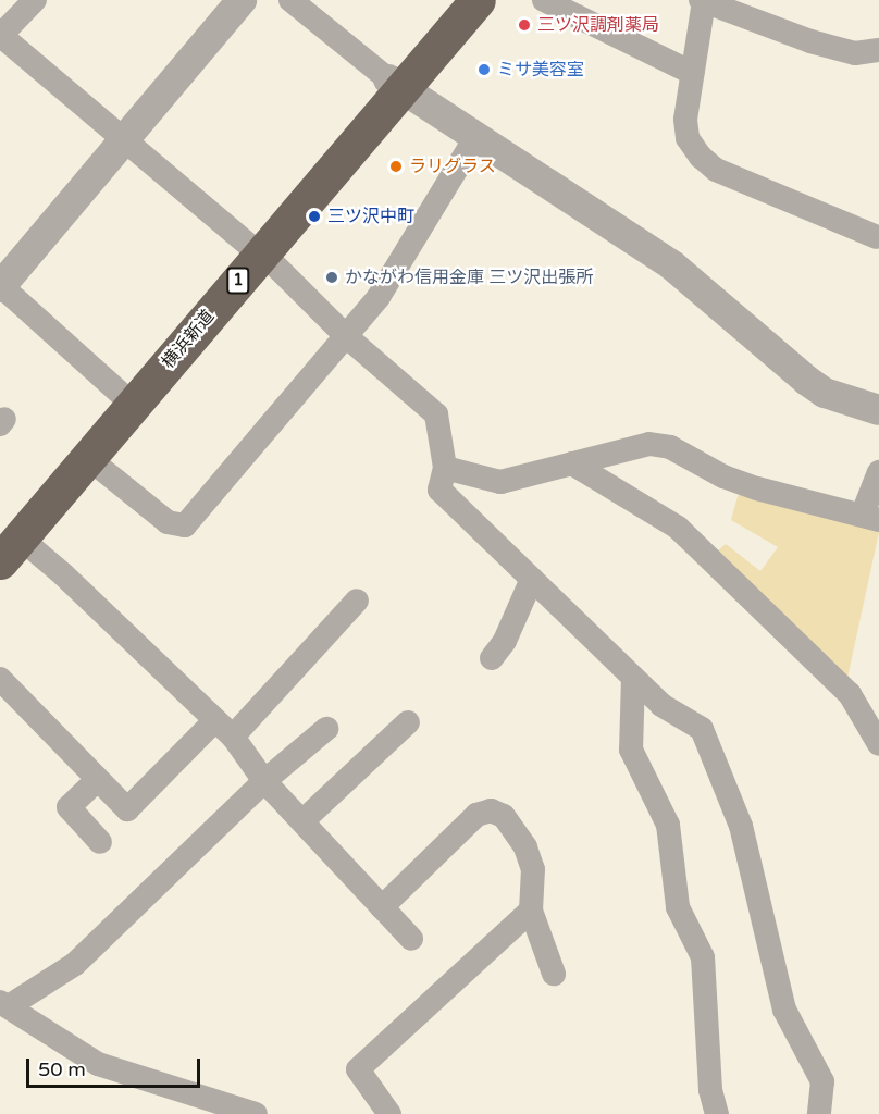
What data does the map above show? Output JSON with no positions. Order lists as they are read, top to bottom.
{
  "streets": {
    "highway": ["1", "横浜新道"]
  },
  "places": [
    "三ツ沢調剤薬局",
    "ミサ美容室",
    "ラリグラス",
    "三ツ沢中町",
    "かながわ信用金庫 三ツ沢出張所"
  ],
  "scale_bar": "50 m"
}
